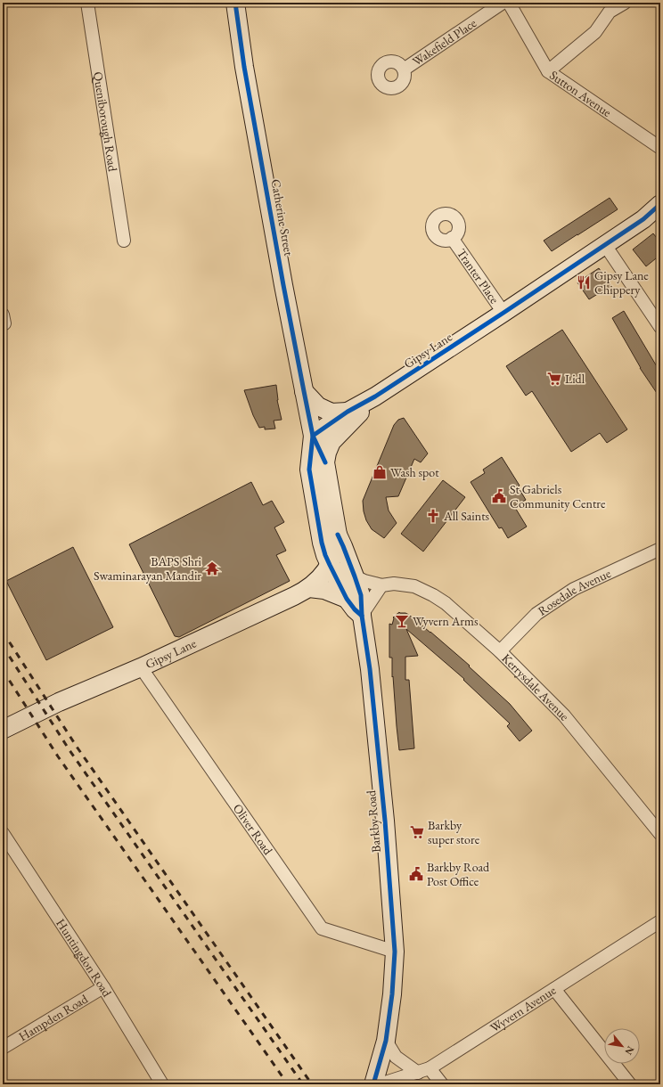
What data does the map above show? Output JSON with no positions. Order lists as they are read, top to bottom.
{
  "streets": {
    "street": [
      "Wakefield Place",
      "Sutton Avenue",
      "Queniborough Road",
      "Catherine Street",
      "Tranter Place",
      "Gipsy Lane",
      "Rosedale Avenue",
      "Kerrysdale Avenue",
      "Barkby Road",
      "Oliver Road",
      "Huntingdon Road",
      "Wyvern Avenue",
      "Hampden Road"
    ]
  },
  "crossings": [
    ["Catherine Street", "Gipsy Lane"],
    ["Tranter Place", "Gipsy Lane"],
    ["Gipsy Lane", "Kerrysdale Avenue"],
    ["Gipsy Lane", "Barkby Road"],
    ["Gipsy Lane", "Oliver Road"],
    ["Rosedale Avenue", "Kerrysdale Avenue"],
    ["Kerrysdale Avenue", "Barkby Road"],
    ["Barkby Road", "Oliver Road"],
    ["Huntingdon Road", "Hampden Road"]
  ],
  "places": {
    "restaurant": ["Gipsy Lane Chippery"],
    "supermarket": ["Lidl", "Barkby super store"],
    "shop": ["Wash spot"],
    "public building": ["St Gabriels Community Centre", "Barkby Road Post Office"],
    "church": ["All Saints"],
    "temple": ["BAPS Shri Swaminarayan Mandir"],
    "bar": ["Wyvern Arms"]
  },
  "north": "bottom right"
}
